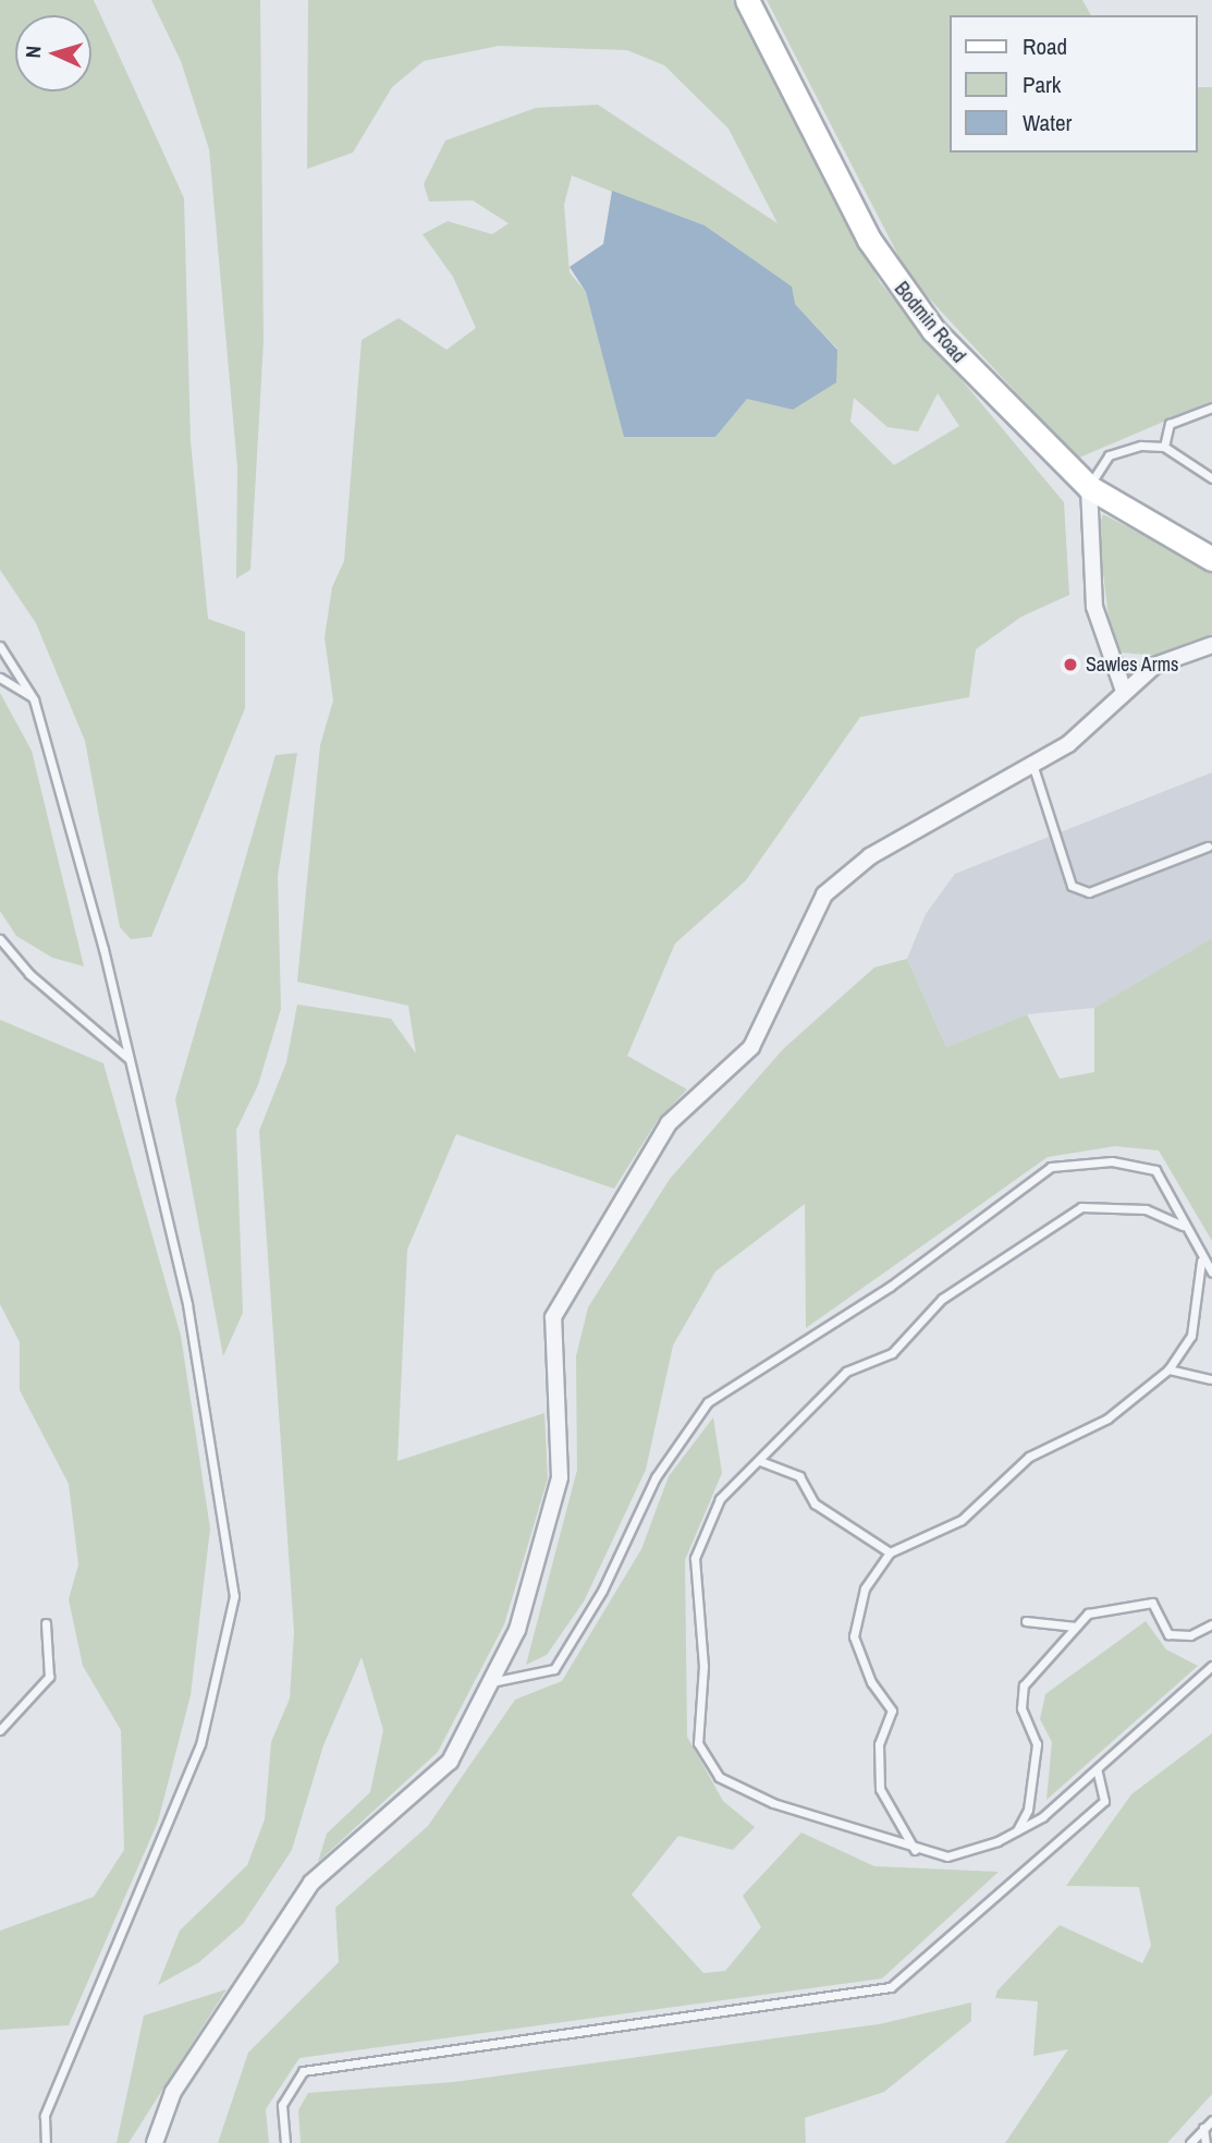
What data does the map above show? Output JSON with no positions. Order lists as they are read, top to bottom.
{
  "streets": {
    "main road": ["Bodmin Road"]
  },
  "places": ["Sawles Arms"],
  "legend": ["Road", "Park", "Water"],
  "north": "left"
}
